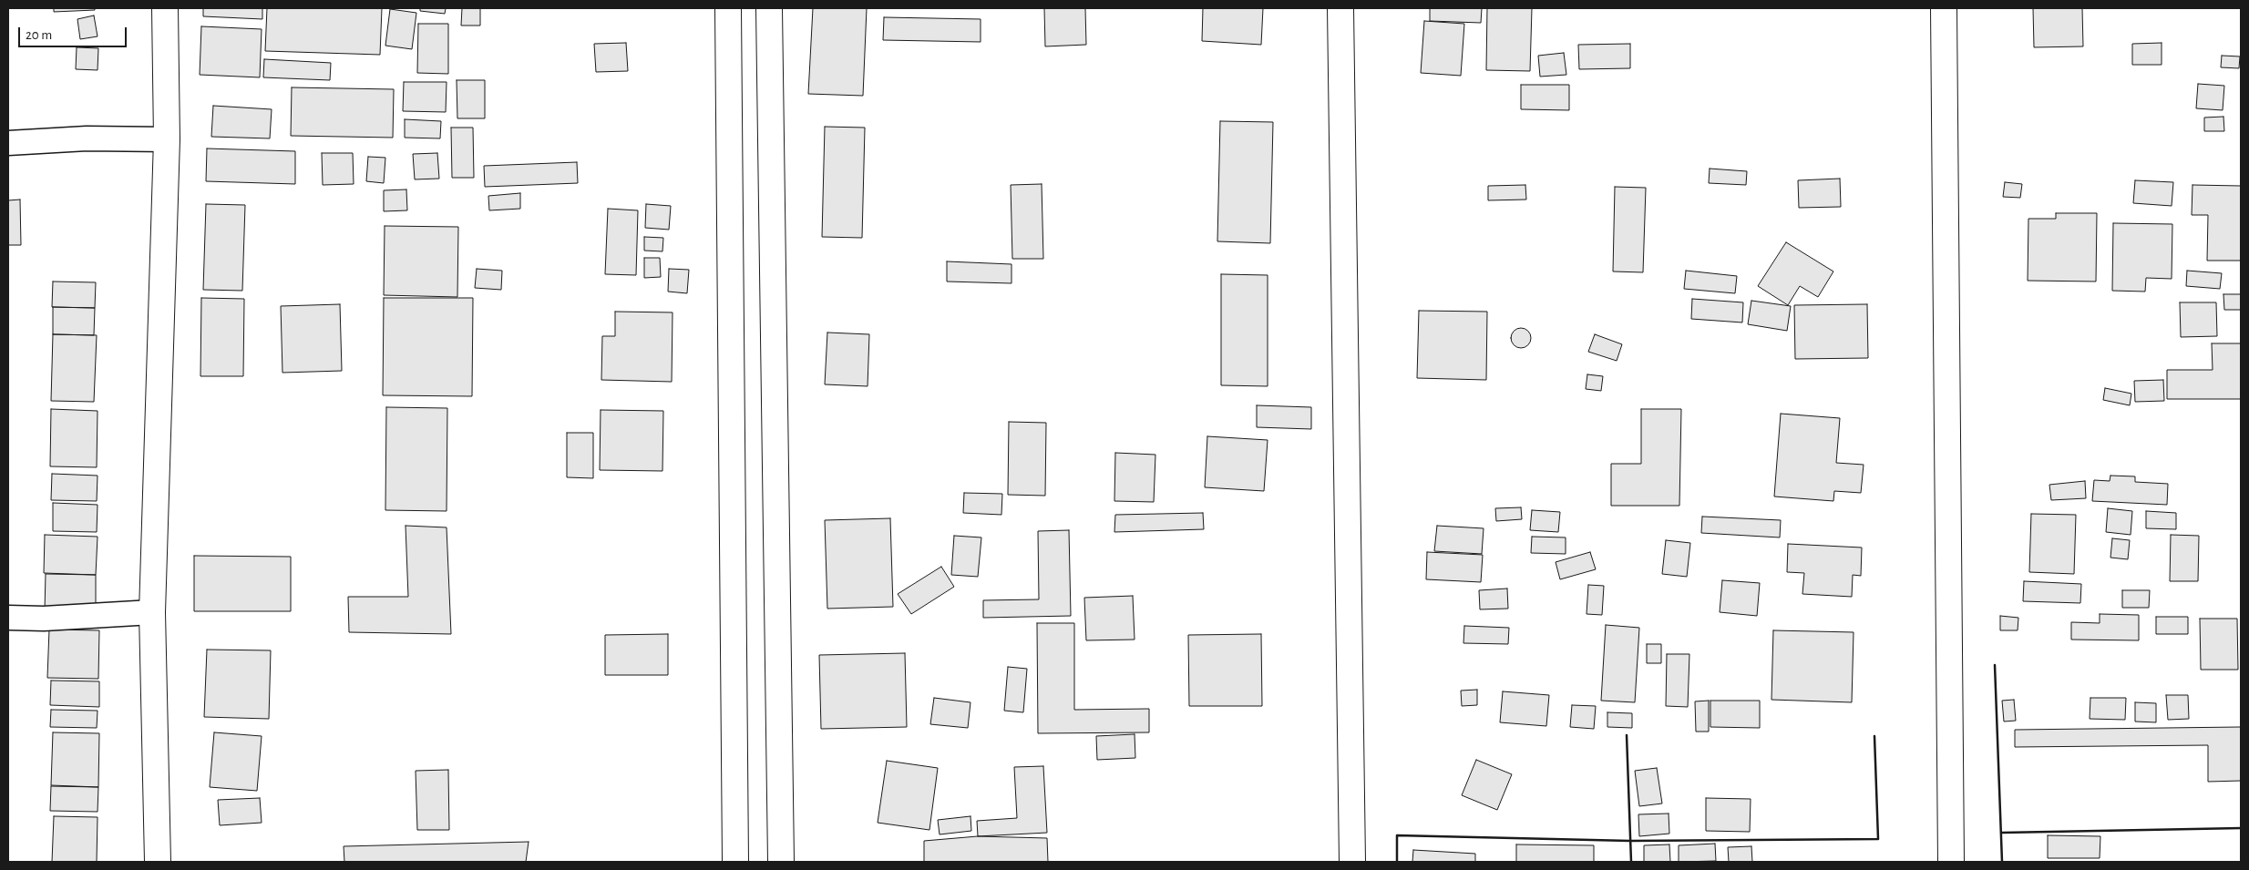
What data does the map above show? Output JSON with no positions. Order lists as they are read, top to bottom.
{
  "scale_bar": "20 m"
}
